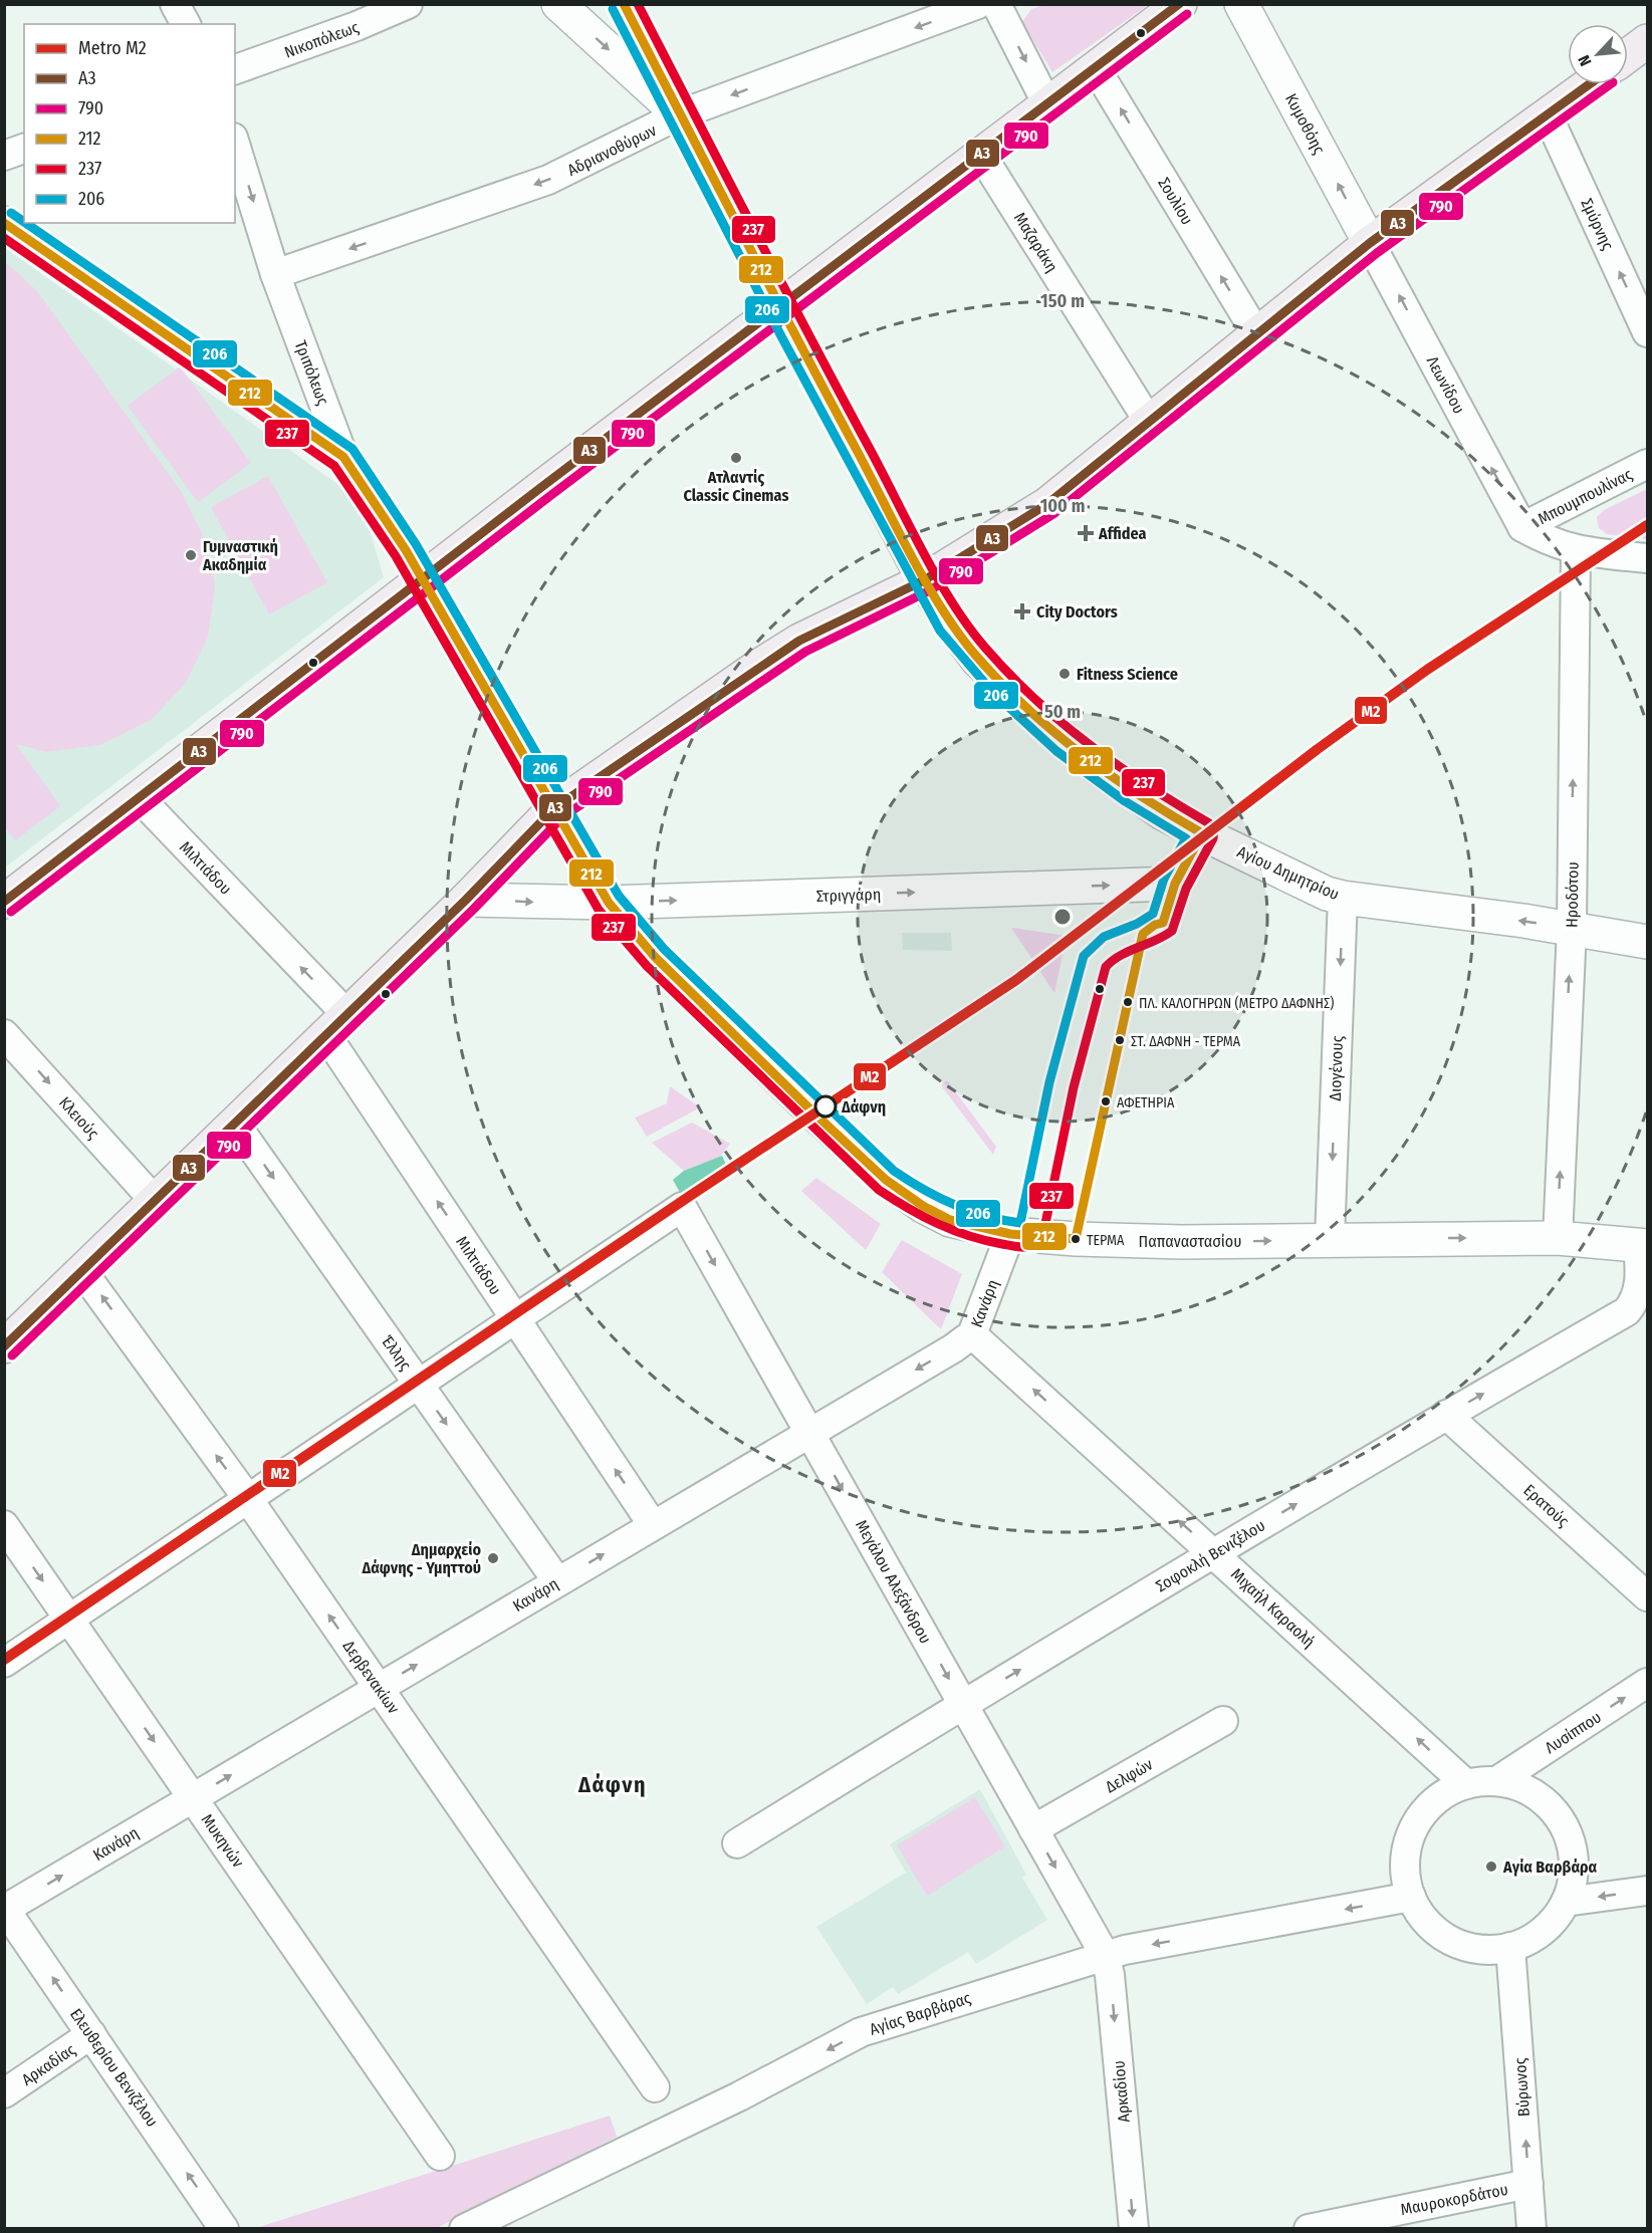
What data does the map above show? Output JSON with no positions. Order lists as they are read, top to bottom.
{
  "streets": {
    "main road": [
      "Κυμοθόης",
      "Τριπόλεως",
      "Αγίου Δημητρίου",
      "Στριγγάρη",
      "Παπαναστασίου"
    ],
    "street": [
      "Νικοπόλεως",
      "Αδριανοθύρων",
      "Σουλίου",
      "Σμύρνης",
      "Μαζαράκη",
      "Λεωνίδου",
      "Μπουμπουλίνας",
      "Μιλτιάδου",
      "Ηροδότου",
      "Διογένους",
      "Κλειούς",
      "Κανάρη",
      "Έλλης",
      "Ερατούς",
      "Σοφοκλή Βενιζέλου",
      "Μεγάλου Αλεξάνδρου",
      "Μιχαήλ Καραολή",
      "Δερβενακίων",
      "Λυσίππου",
      "Δελφών",
      "Μυκηνών",
      "Αγίας Βαρβάρας",
      "Αρκαδίας",
      "Ελευθερίου Βενιζέλου",
      "Βύρωνος",
      "Αρκαδίου",
      "Μαυροκορδάτου"
    ]
  },
  "crossings": [
    ["Κυμοθόης", "Λεωνίδου"],
    ["Αδριανοθύρων", "Τριπόλεως"],
    ["Αδριανοθύρων", "Αγίου Δημητρίου"],
    ["Τριπόλεως", "Παπαναστασίου"],
    ["Λεωνίδου", "Μπουμπουλίνας"],
    ["Μιλτιάδου", "Κανάρη"],
    ["Μιλτιάδου", "Μεγάλου Αλεξάνδρου"],
    ["Αγίου Δημητρίου", "Στριγγάρη"],
    ["Αγίου Δημητρίου", "Ηροδότου"],
    ["Αγίου Δημητρίου", "Διογένους"],
    ["Στριγγάρη", "Παπαναστασίου"],
    ["Ηροδότου", "Παπαναστασίου"],
    ["Διογένους", "Παπαναστασίου"],
    ["Παπαναστασίου", "Κανάρη"],
    ["Παπαναστασίου", "Σοφοκλή Βενιζέλου"],
    ["Κανάρη", "Έλλης"],
    ["Κανάρη", "Μεγάλου Αλεξάνδρου"],
    ["Κανάρη", "Μιχαήλ Καραολή"],
    ["Κανάρη", "Δερβενακίων"],
    ["Κανάρη", "Μυκηνών"],
    ["Κανάρη", "Ελευθερίου Βενιζέλου"],
    ["Ερατούς", "Σοφοκλή Βενιζέλου"],
    ["Σοφοκλή Βενιζέλου", "Μεγάλου Αλεξάνδρου"],
    ["Σοφοκλή Βενιζέλου", "Μιχαήλ Καραολή"],
    ["Μεγάλου Αλεξάνδρου", "Δελφών"],
    ["Μεγάλου Αλεξάνδρου", "Αγίας Βαρβάρας"],
    ["Μεγάλου Αλεξάνδρου", "Αρκαδίου"],
    ["Μιχαήλ Καραολή", "Λυσίππου"],
    ["Μιχαήλ Καραολή", "Αγίας Βαρβάρας"],
    ["Μιχαήλ Καραολή", "Βύρωνος"],
    ["Λυσίππου", "Αγίας Βαρβάρας"],
    ["Λυσίππου", "Βύρωνος"],
    ["Αγίας Βαρβάρας", "Βύρωνος"],
    ["Αγίας Βαρβάρας", "Αρκαδίου"],
    ["Αρκαδίας", "Ελευθερίου Βενιζέλου"],
    ["Βύρωνος", "Μαυροκορδάτου"]
  ],
  "one_way": [
    "Κυμοθόης",
    "Αδριανοθύρων",
    "Σουλίου",
    "Σμύρνης",
    "Λεωνίδου",
    "Μιλτιάδου",
    "Στριγγάρη",
    "Ηροδότου",
    "Διογένους",
    "Κλειούς",
    "Παπαναστασίου",
    "Έλλης",
    "Σοφοκλή Βενιζέλου",
    "Μιχαήλ Καραολή",
    "Δερβενακίων",
    "Μυκηνών",
    "Αγίας Βαρβάρας",
    "Ελευθερίου Βενιζέλου",
    "Βύρωνος",
    "Αρκαδίου"
  ],
  "districts": ["Δάφνη"],
  "places": {
    "other": [
      "Ατλαντίς Classic Cinemas",
      "Γυμναστική Ακαδημία",
      "Fitness Science",
      "ΠΛ. ΚΑΛΟΓΗΡΩΝ (ΜΕΤΡΟ ΔΑΦΝΗΣ)",
      "ΣΤ. ΔΑΦΝΗ - ΤΕΡΜΑ",
      "ΑΦΕΤΗΡΙΑ",
      "Δάφνη",
      "ΤΕΡΜΑ",
      "Δημαρχείο Δάφνης - Υμηττού",
      "Αγία Βαρβάρα"
    ],
    "health": ["Affidea", "City Doctors"]
  },
  "lines": [
    "transit line Α3",
    "transit line 212",
    "transit line 237",
    "transit line 206",
    "transit line 790",
    "metro line Μ2"
  ],
  "legend": [
    "Metro Μ2",
    "Α3",
    "790",
    "212",
    "237",
    "206"
  ],
  "north": "bottom left",
  "rings": ["150 m", "100 m", "50 m"]
}
